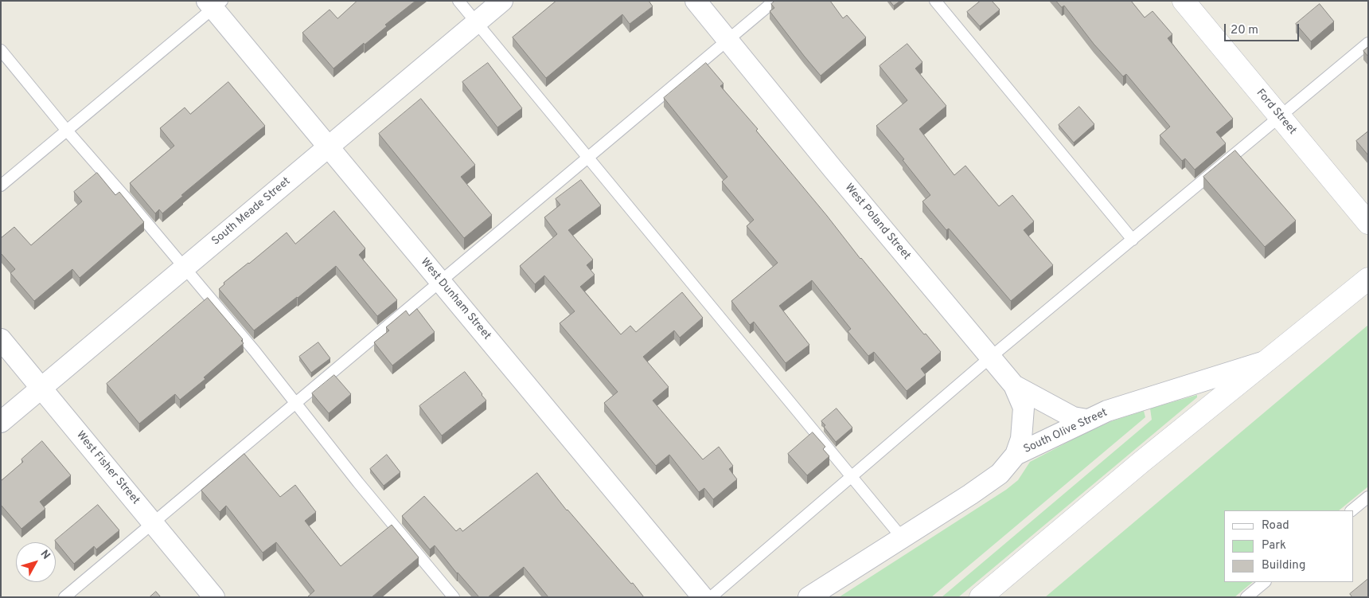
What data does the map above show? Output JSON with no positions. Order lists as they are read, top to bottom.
{
  "streets": {
    "street": [
      "Ford Street",
      "South Meade Street",
      "West Poland Street",
      "West Dunham Street",
      "South Olive Street",
      "West Fisher Street"
    ]
  },
  "crossings": [
    ["South Meade Street", "West Dunham Street"],
    ["South Meade Street", "West Fisher Street"],
    ["West Poland Street", "South Olive Street"]
  ],
  "legend": ["Road", "Park", "Building"],
  "scale_bar": "20 m",
  "north": "top right"
}
